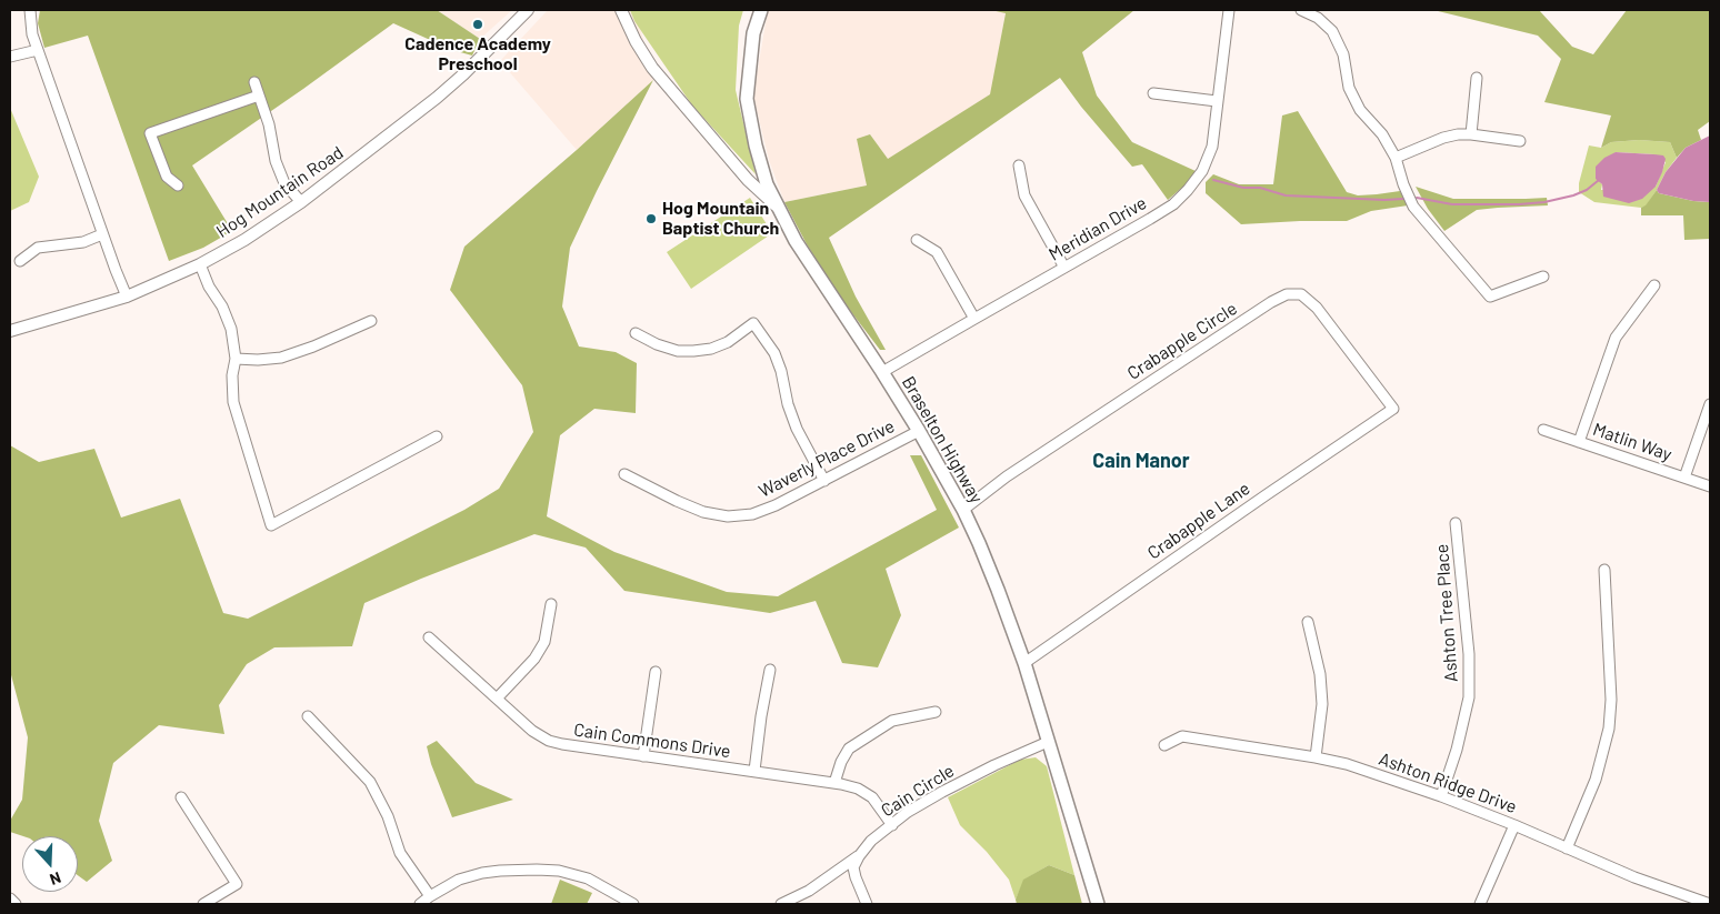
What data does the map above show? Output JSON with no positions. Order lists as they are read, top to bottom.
{
  "streets": {
    "main road": ["Braselton Highway"],
    "street": [
      "Hog Mountain Road",
      "Meridian Drive",
      "Crabapple Circle",
      "Matlin Way",
      "Waverly Place Drive",
      "Crabapple Lane",
      "Ashton Tree Place",
      "Cain Commons Drive",
      "Ashton Ridge Drive",
      "Cain Circle"
    ]
  },
  "crossings": [
    ["Meridian Drive", "Braselton Highway"],
    ["Crabapple Circle", "Braselton Highway"],
    ["Crabapple Circle", "Crabapple Lane"],
    ["Braselton Highway", "Waverly Place Drive"],
    ["Braselton Highway", "Crabapple Lane"],
    ["Braselton Highway", "Cain Circle"],
    ["Ashton Tree Place", "Ashton Ridge Drive"],
    ["Cain Commons Drive", "Cain Circle"]
  ],
  "districts": ["Cain Manor"],
  "places": ["Cadence Academy Preschool", "Hog Mountain Baptist Church"],
  "north": "bottom"
}
